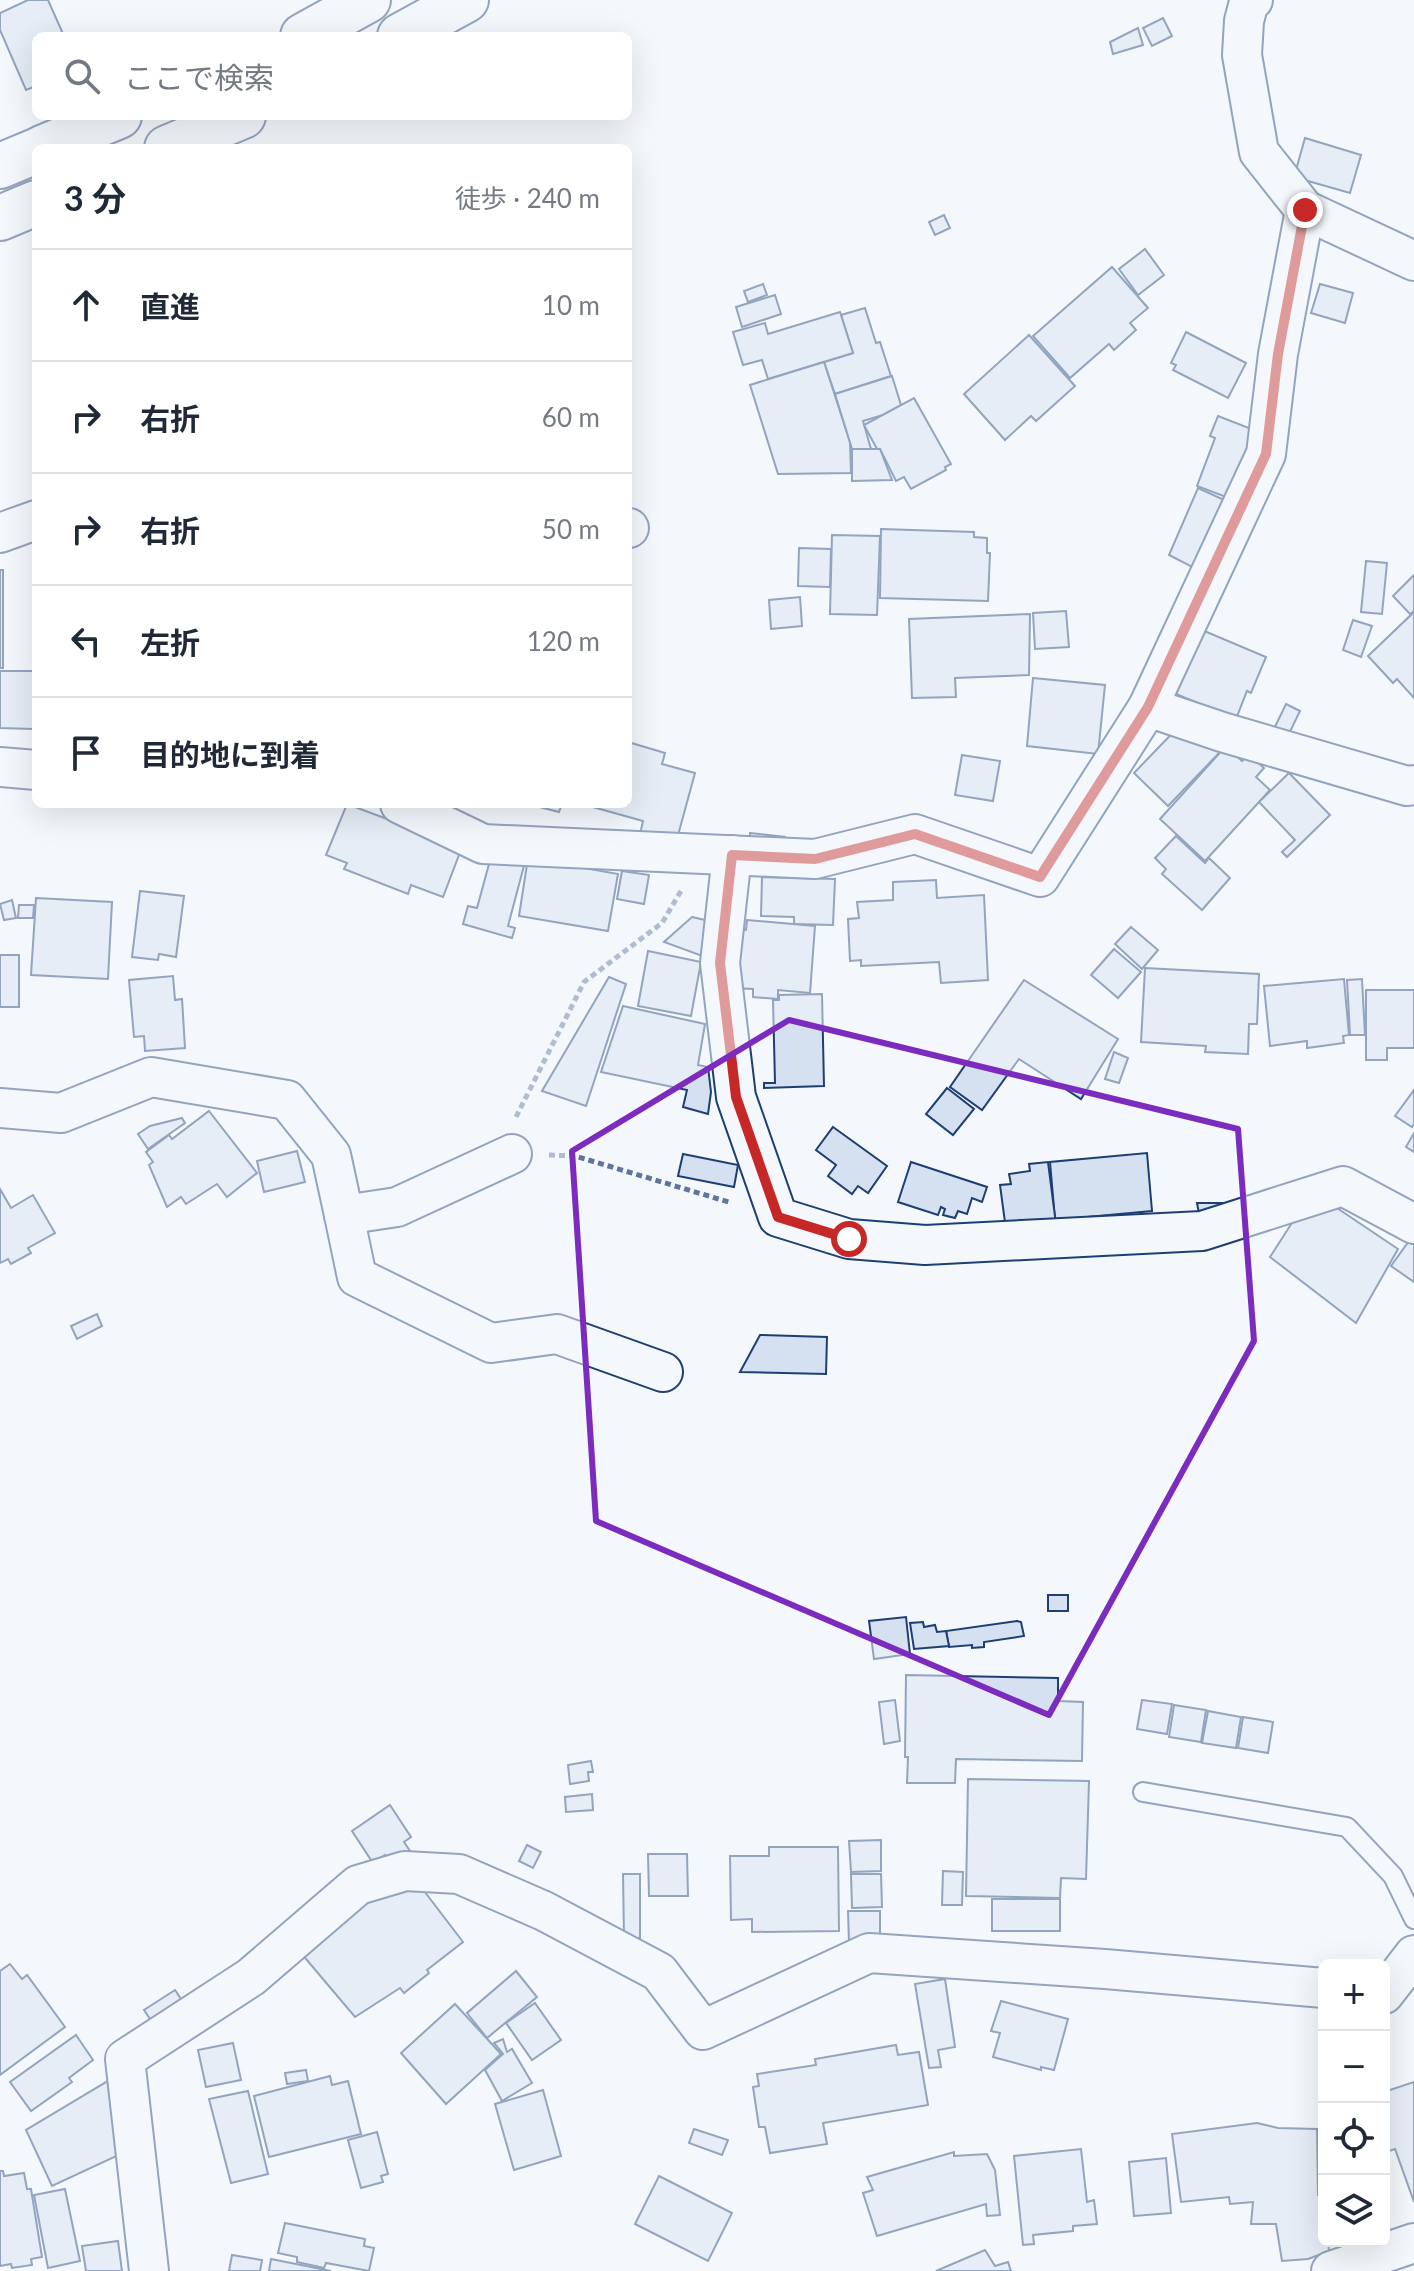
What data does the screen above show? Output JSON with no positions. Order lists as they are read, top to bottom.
{
  "page": {
    "search": "ここで検索",
    "heading": ["3 分", "徒歩 · 240 m"],
    "list": [
      ["直進", "10 m"],
      ["右折", "60 m"],
      ["右折", "50 m"],
      ["左折", "120 m"],
      "目的地に到着"
    ],
    "map_buttons": ["+", "−"]
  }
}
